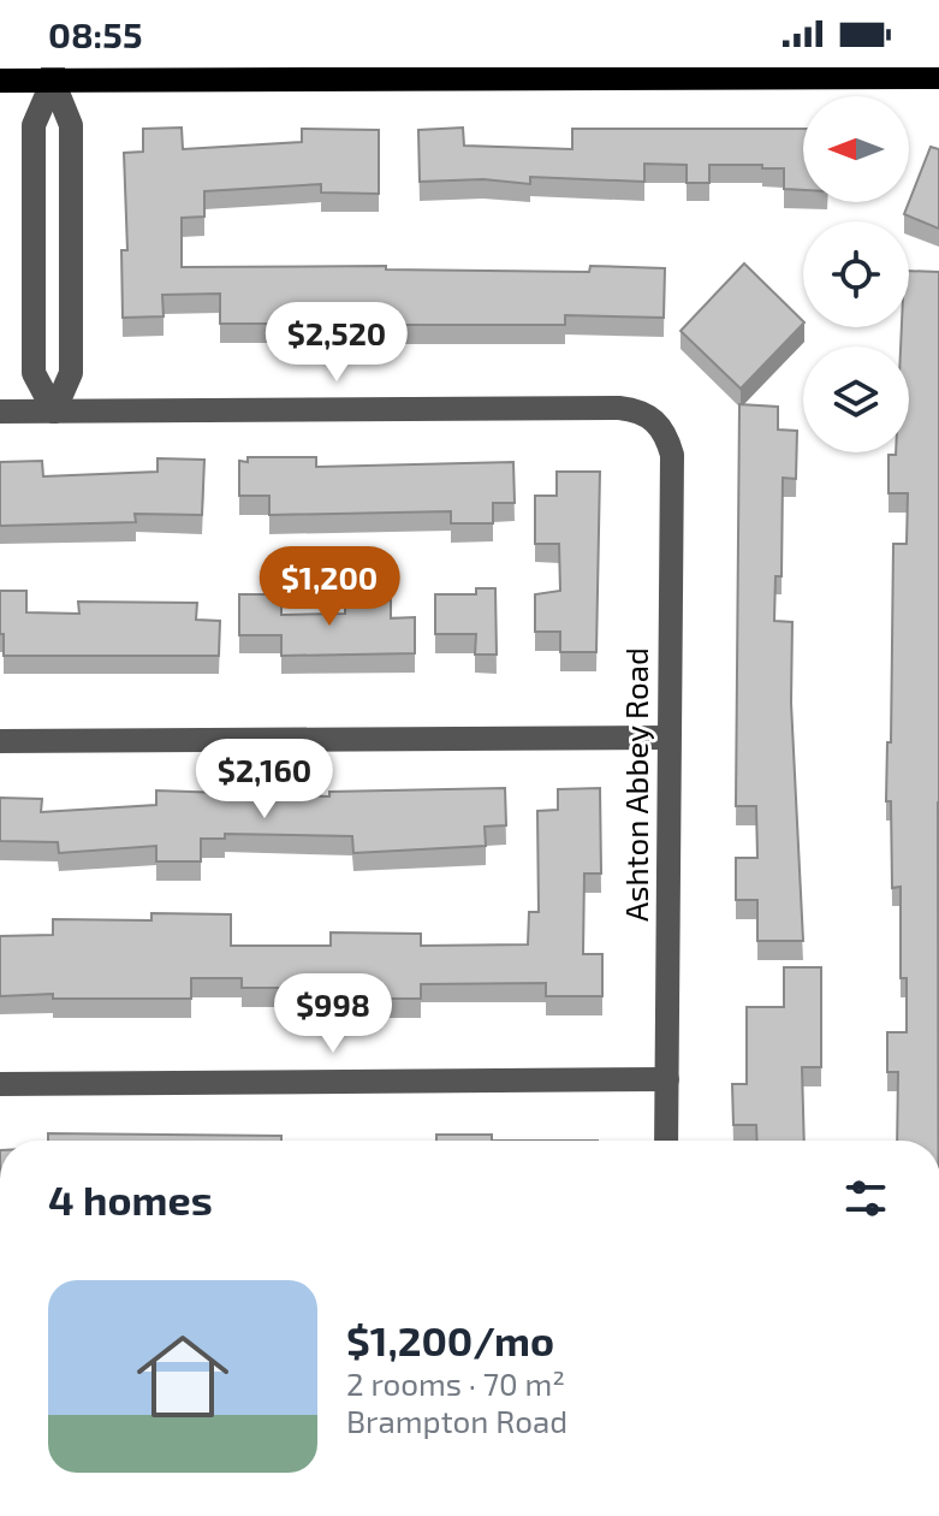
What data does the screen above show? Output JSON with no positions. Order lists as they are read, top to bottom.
{
  "streets": {
    "street": ["Ashton Abbey Road"]
  },
  "north": "left",
  "page": {
    "status": "08:55",
    "price": [
      "$2,520",
      "$1,200",
      "$2,160",
      "$998"
    ],
    "heading": "4 homes",
    "list": [
      {
        "name": "$1,200/mo",
        "note": "2 rooms · 70 m² · Brampton Road"
      }
    ]
  }
}
